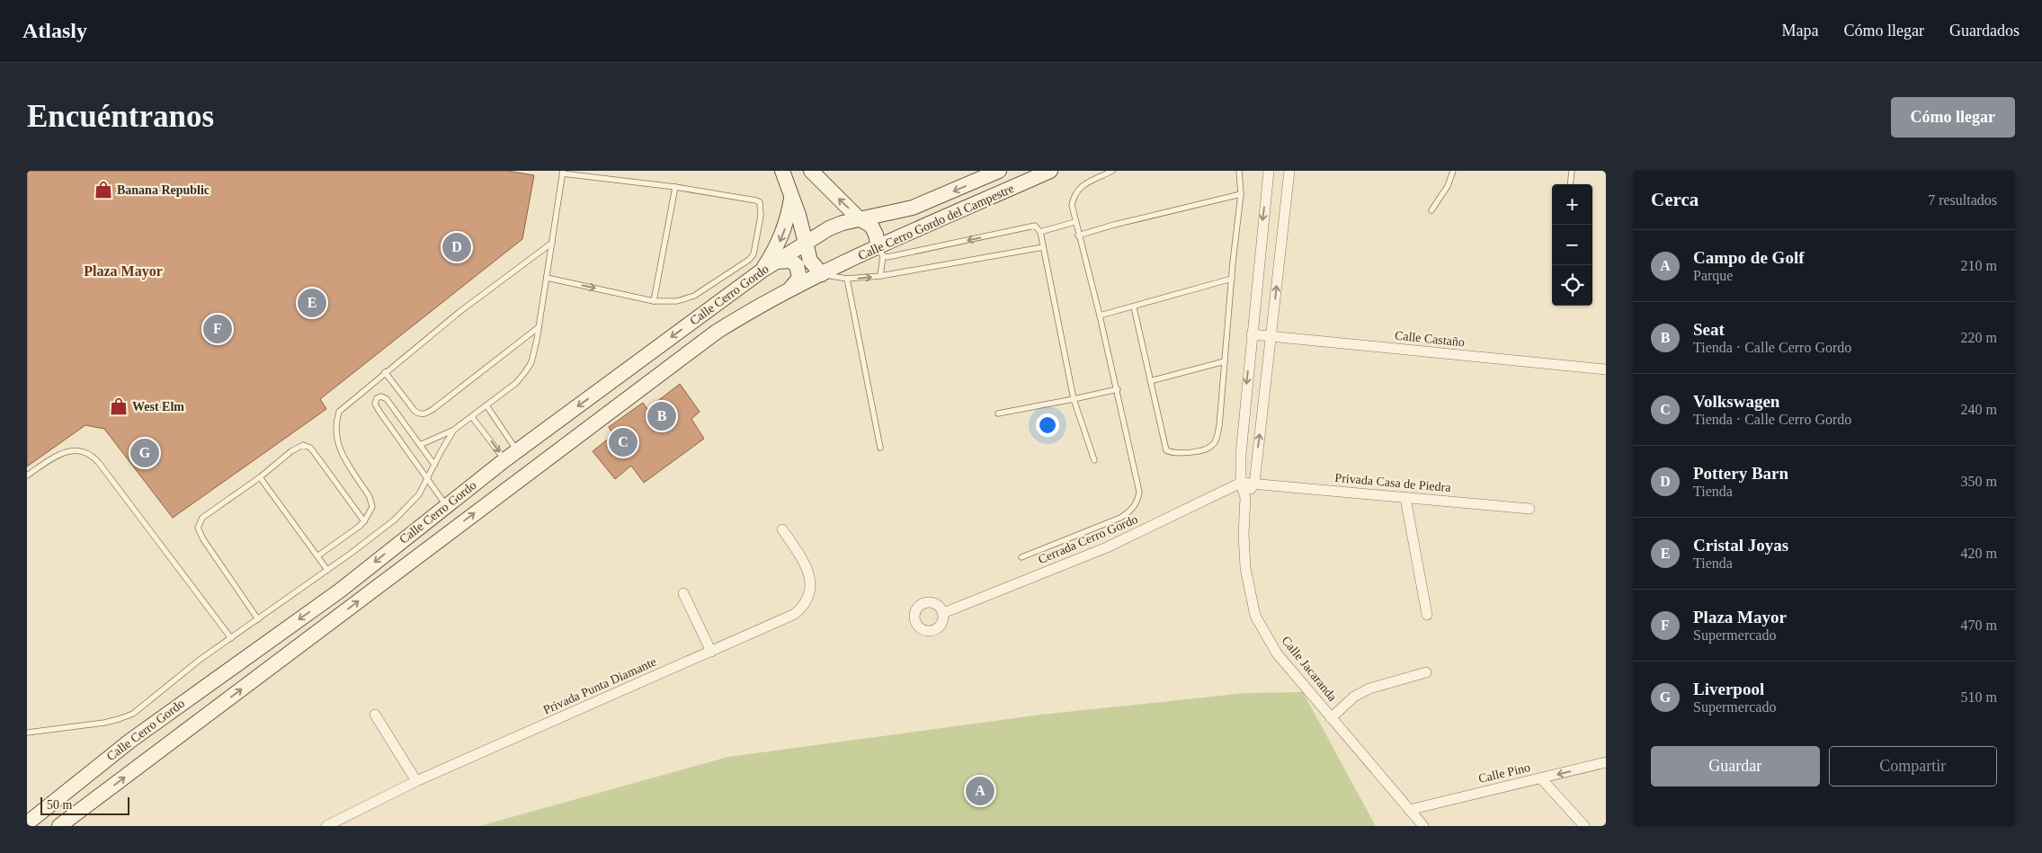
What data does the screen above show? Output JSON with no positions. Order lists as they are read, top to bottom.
{
  "streets": {
    "main road": ["Calle Cerro Gordo del Campestre", "Calle Cerro Gordo"],
    "street": [
      "Calle Castaño",
      "Privada Casa de Piedra",
      "Cerrada Cerro Gordo",
      "Calle Jacaranda",
      "Privada Punta Diamante",
      "Calle Pino"
    ]
  },
  "crossings": [
    ["Calle Cerro Gordo del Campestre", "Calle Cerro Gordo"],
    ["Calle Castaño", "Calle Jacaranda"],
    ["Privada Casa de Piedra", "Cerrada Cerro Gordo"],
    ["Privada Casa de Piedra", "Calle Jacaranda"],
    ["Cerrada Cerro Gordo", "Calle Jacaranda"],
    ["Calle Jacaranda", "Calle Pino"]
  ],
  "districts": ["Plaza Mayor"],
  "places": {
    "shop": ["Banana Republic", "West Elm"]
  },
  "scale_bar": "50 m",
  "page": {
    "header": "Atlasly",
    "nav": ["Mapa", "Cómo llegar", "Guardados"],
    "buttons": [
      "Cómo llegar",
      ["Guardar", "Compartir"]
    ],
    "title": "Encuéntranos",
    "heading": ["Cerca", "7 resultados"],
    "map_buttons": ["+", "−"],
    "list": [
      {
        "mark": "A",
        "name": "Campo de Golf",
        "note": "Parque",
        "value": "210 m"
      },
      {
        "mark": "B",
        "name": "Seat",
        "note": "Tienda · Calle Cerro Gordo",
        "value": "220 m"
      },
      {
        "mark": "C",
        "name": "Volkswagen",
        "note": "Tienda · Calle Cerro Gordo",
        "value": "240 m"
      },
      {
        "mark": "D",
        "name": "Pottery Barn",
        "note": "Tienda",
        "value": "350 m"
      },
      {
        "mark": "E",
        "name": "Cristal Joyas",
        "note": "Tienda",
        "value": "420 m"
      },
      {
        "mark": "F",
        "name": "Plaza Mayor",
        "note": "Supermercado",
        "value": "470 m"
      },
      {
        "mark": "G",
        "name": "Liverpool",
        "note": "Supermercado",
        "value": "510 m"
      }
    ],
    "pins": [
      "D",
      "E",
      "F",
      "B",
      "C",
      "G",
      "A"
    ],
    "scale": "50 m"
  }
}
